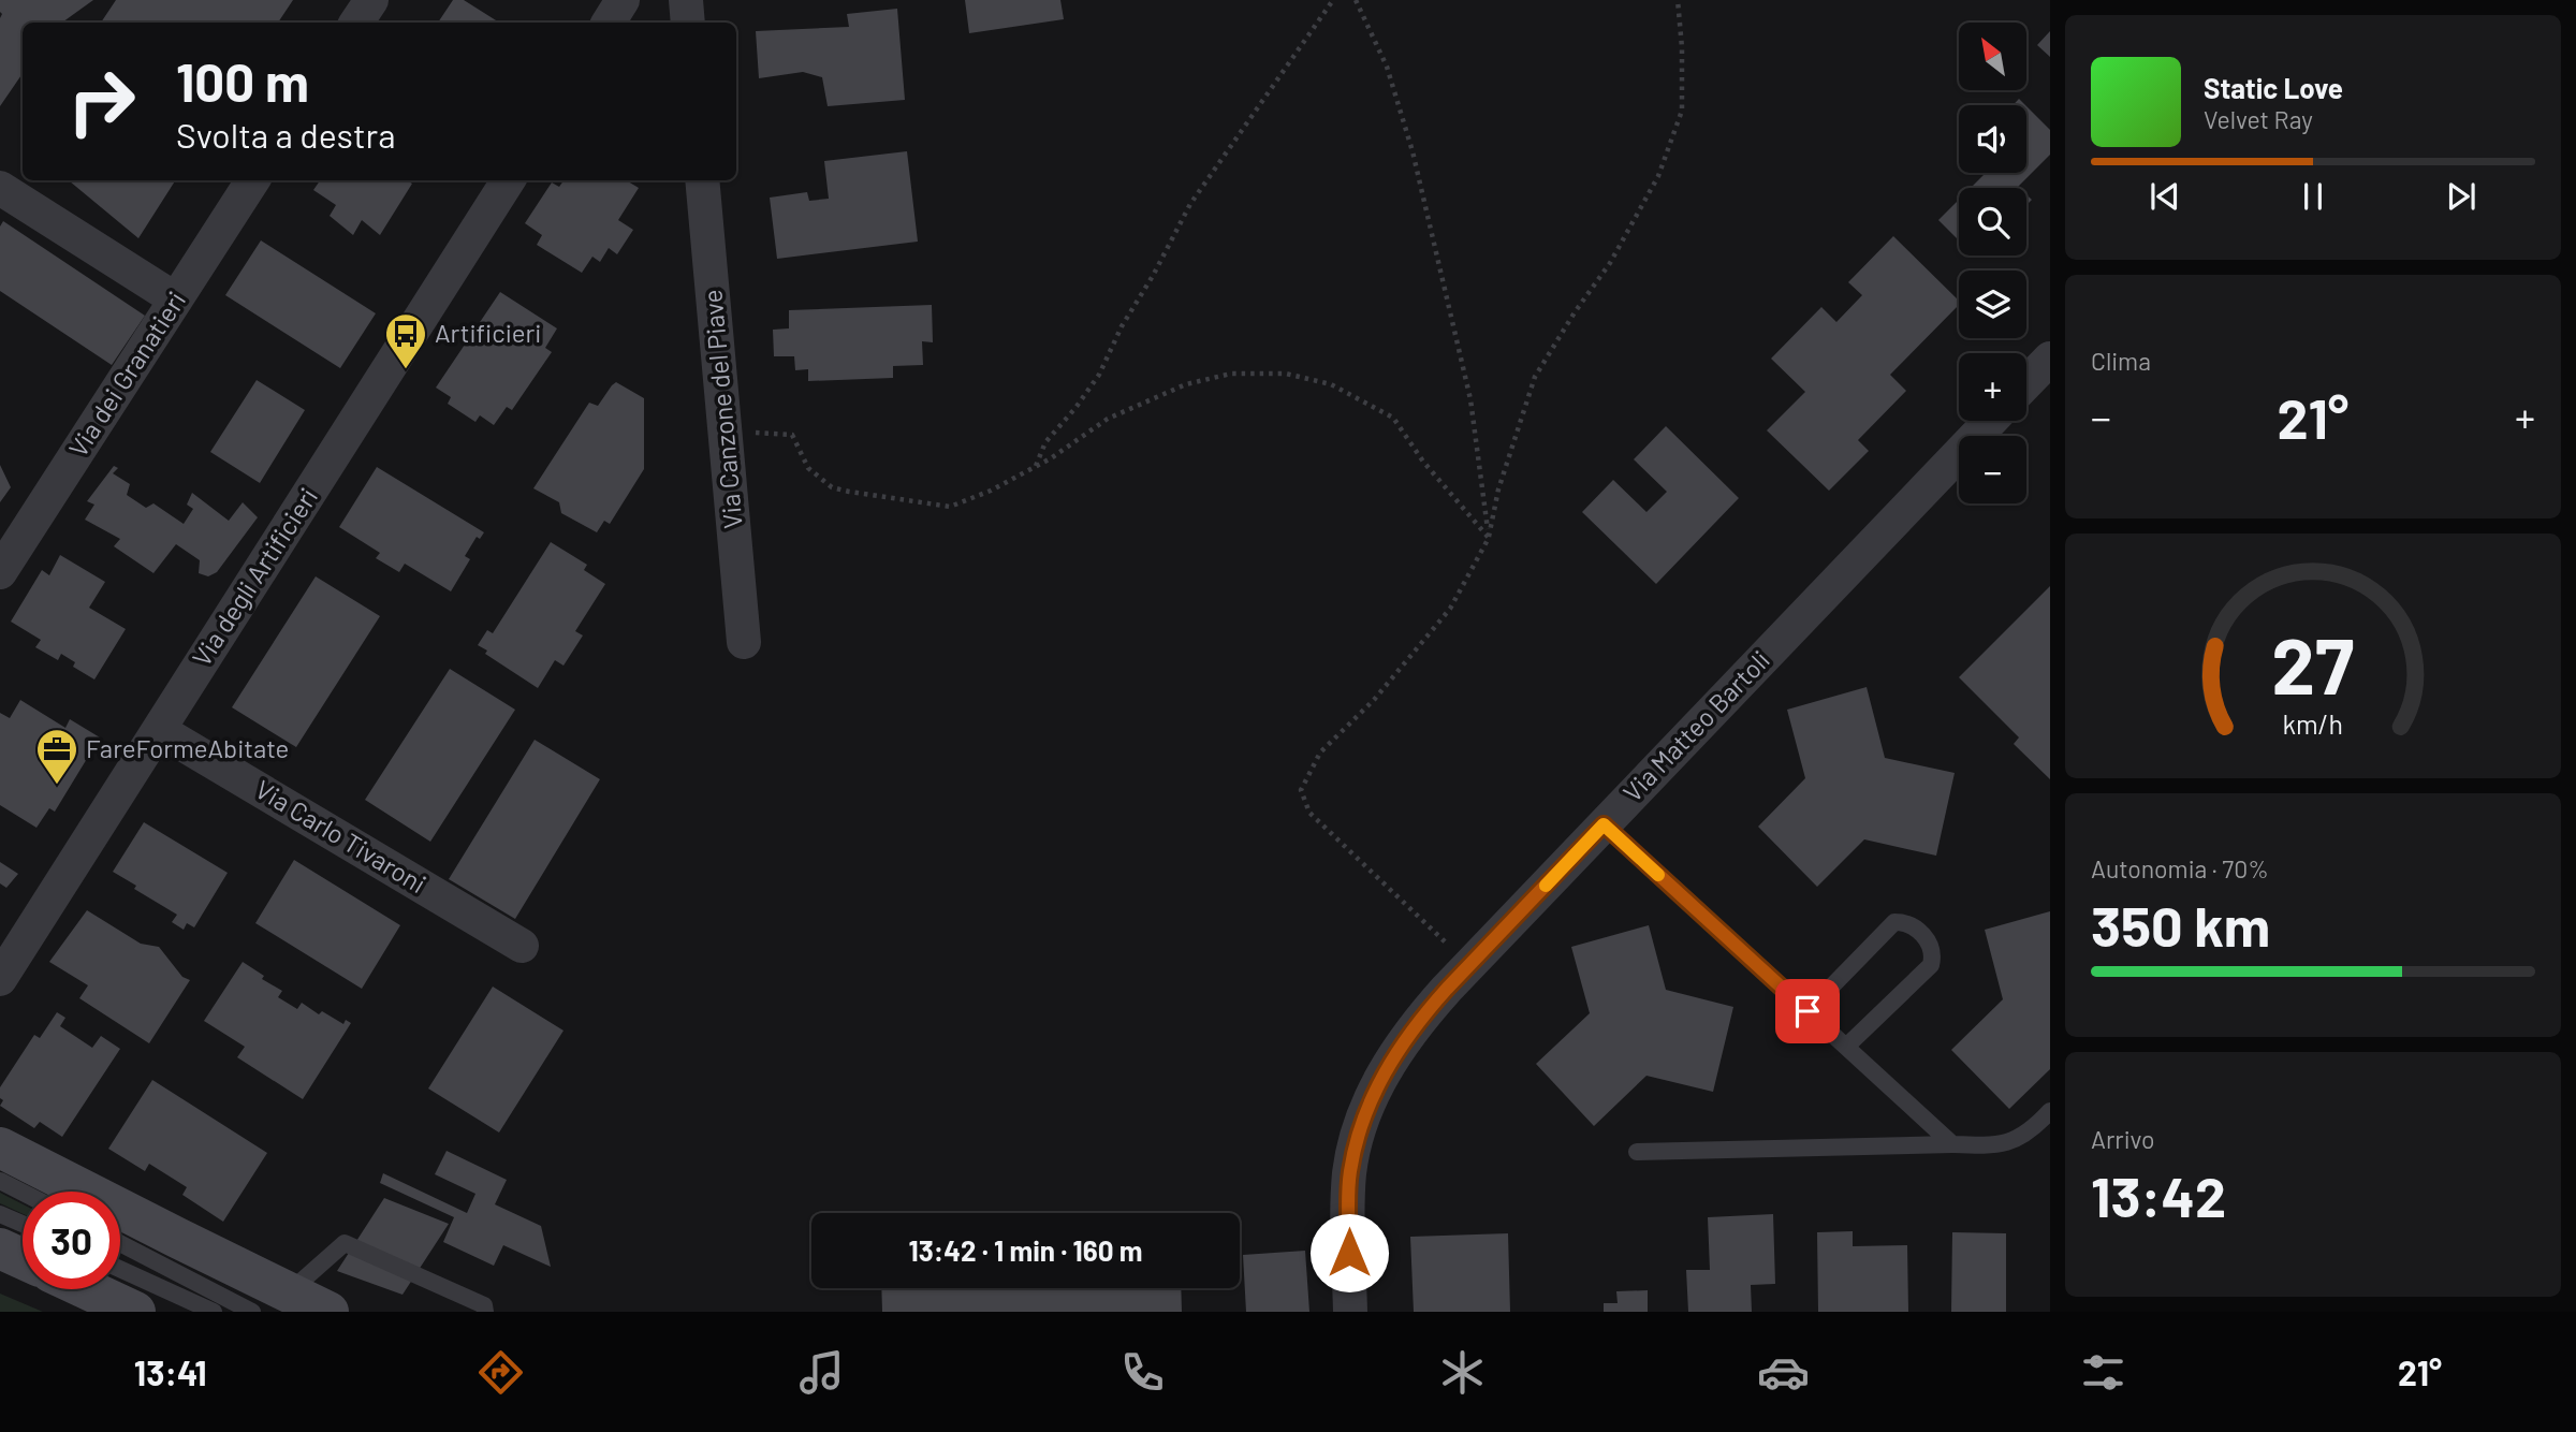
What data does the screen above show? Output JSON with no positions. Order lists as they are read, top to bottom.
{
  "streets": {
    "street": [
      "Via dei Granatieri",
      "Via Canzone del Piave",
      "Via degli Artificieri",
      "Via Matteo Bartoli",
      "Via Carlo Tivaroni"
    ]
  },
  "crossings": [
    ["Via degli Artificieri", "Via Carlo Tivaroni"]
  ],
  "places": {
    "bus stop": ["Artificieri"],
    "office": ["FareFormeAbitate"]
  },
  "north": "top left",
  "page": {
    "map_buttons": ["+", "−"],
    "turn": ["100 m", "Svolta a destra"],
    "song": ["Static Love", "Velvet Ray"],
    "tile": [
      "Clima",
      ["Autonomia · 70%", "350 km"],
      ["Arrivo", "13:42"]
    ],
    "heat": ["−", "21°", "+"],
    "limit": "30",
    "trip": "13:42 · 1 min · 160 m",
    "tabs": ["13:41", "21°"],
    "gauge": ["27", "km/h"]
  }
}
